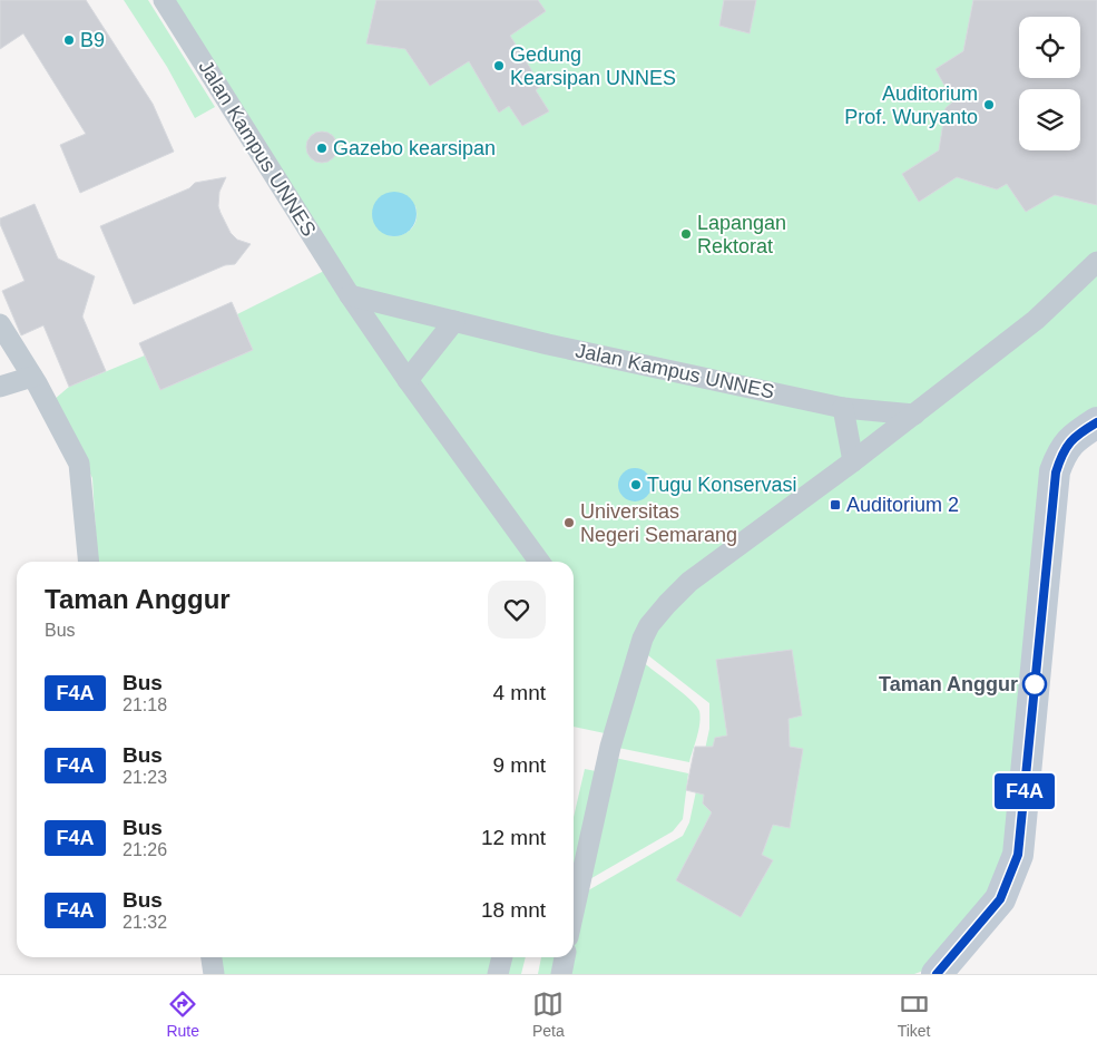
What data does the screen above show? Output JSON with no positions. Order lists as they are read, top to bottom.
{
  "streets": {
    "street": ["Jalan Kampus UNNES"]
  },
  "places": {
    "other": [
      "B9",
      "Gedung Kearsipan UNNES",
      "Auditorium Prof. Wuryanto",
      "Gazebo kearsipan",
      "Lapangan Rektorat",
      "Tugu Konservasi",
      "Universitas Negeri Semarang",
      "Taman Anggur"
    ],
    "transit": ["Auditorium 2"]
  },
  "lines": ["bus line F4A"],
  "page": {
    "on_map": "F4A",
    "heading": ["Taman Anggur", "Bus"],
    "list": [
      {
        "mark": "F4A",
        "name": "Bus",
        "note": "21:18",
        "value": "4 mnt"
      },
      {
        "mark": "F4A",
        "name": "Bus",
        "note": "21:23",
        "value": "9 mnt"
      },
      {
        "mark": "F4A",
        "name": "Bus",
        "note": "21:26",
        "value": "12 mnt"
      },
      {
        "mark": "F4A",
        "name": "Bus",
        "note": "21:32",
        "value": "18 mnt"
      }
    ],
    "tabs": ["Rute", "Peta", "Tiket"]
  }
}
